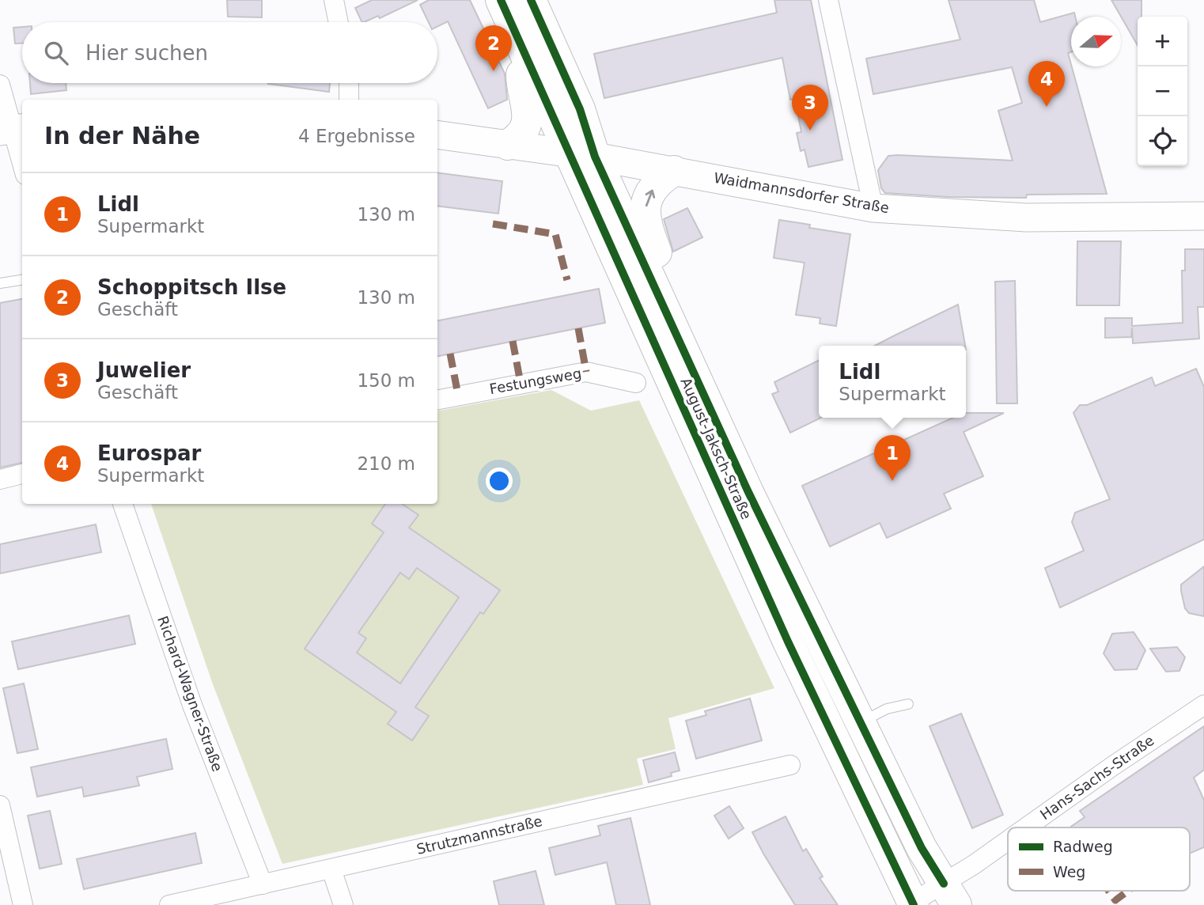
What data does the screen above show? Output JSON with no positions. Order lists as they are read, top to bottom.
{
  "streets": {
    "main road": ["August-Jaksch-Straße"],
    "street": [
      "Waidmannsdorfer Straße",
      "Festungsweg",
      "Richard-Wagner-Straße",
      "Hans-Sachs-Straße",
      "Strutzmannstraße"
    ]
  },
  "crossings": [
    ["Waidmannsdorfer Straße", "August-Jaksch-Straße"],
    ["August-Jaksch-Straße", "Hans-Sachs-Straße"],
    ["Richard-Wagner-Straße", "Strutzmannstraße"]
  ],
  "legend": ["Radweg", "Weg"],
  "north": "right",
  "page": {
    "map_buttons": ["+", "−"],
    "search": "Hier suchen",
    "pins": [
      "2",
      "4",
      "3",
      "1"
    ],
    "heading": ["In der Nähe", "4 Ergebnisse"],
    "list": [
      {
        "mark": "1",
        "name": "Lidl",
        "note": "Supermarkt",
        "value": "130 m"
      },
      {
        "mark": "2",
        "name": "Schoppitsch Ilse",
        "note": "Geschäft",
        "value": "130 m"
      },
      {
        "mark": "3",
        "name": "Juwelier",
        "note": "Geschäft",
        "value": "150 m"
      },
      {
        "mark": "4",
        "name": "Eurospar",
        "note": "Supermarkt",
        "value": "210 m"
      }
    ],
    "popup": ["Lidl", "Supermarkt"]
  }
}
